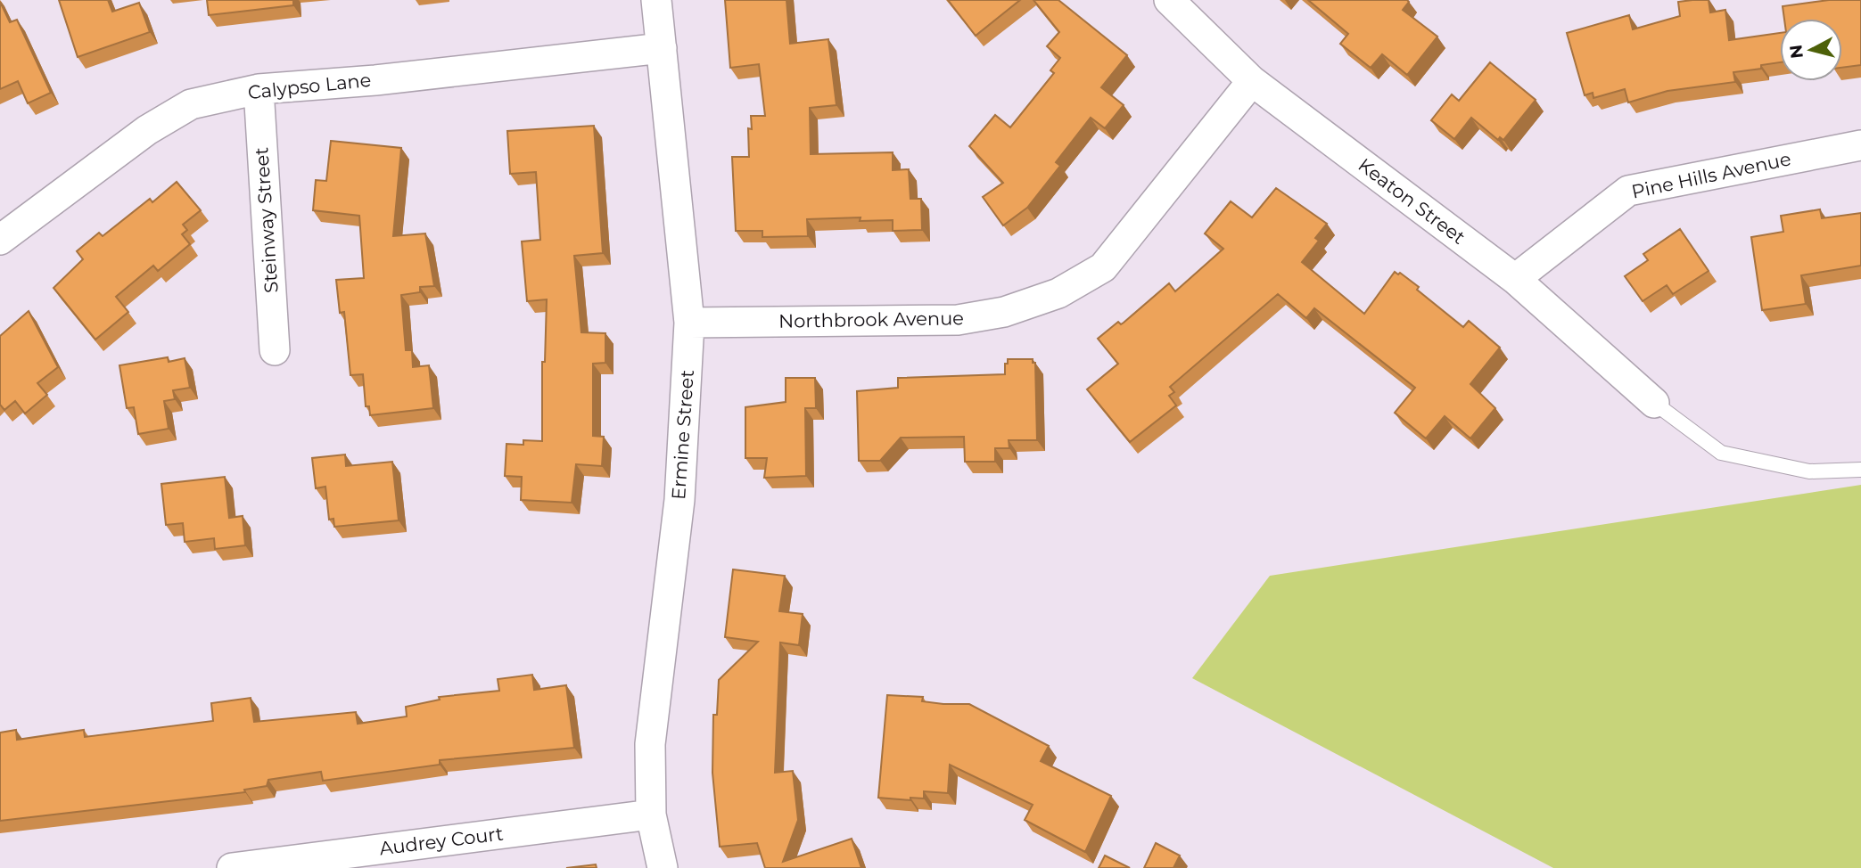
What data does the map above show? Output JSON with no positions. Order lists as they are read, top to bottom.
{
  "streets": {
    "street": [
      "Calypso Lane",
      "Pine Hills Avenue",
      "Keaton Street",
      "Steinway Street",
      "Northbrook Avenue",
      "Ermine Street",
      "Audrey Court"
    ]
  },
  "crossings": [
    ["Calypso Lane", "Steinway Street"],
    ["Calypso Lane", "Ermine Street"],
    ["Pine Hills Avenue", "Keaton Street"],
    ["Keaton Street", "Northbrook Avenue"],
    ["Northbrook Avenue", "Ermine Street"],
    ["Ermine Street", "Audrey Court"]
  ],
  "north": "left"
}
